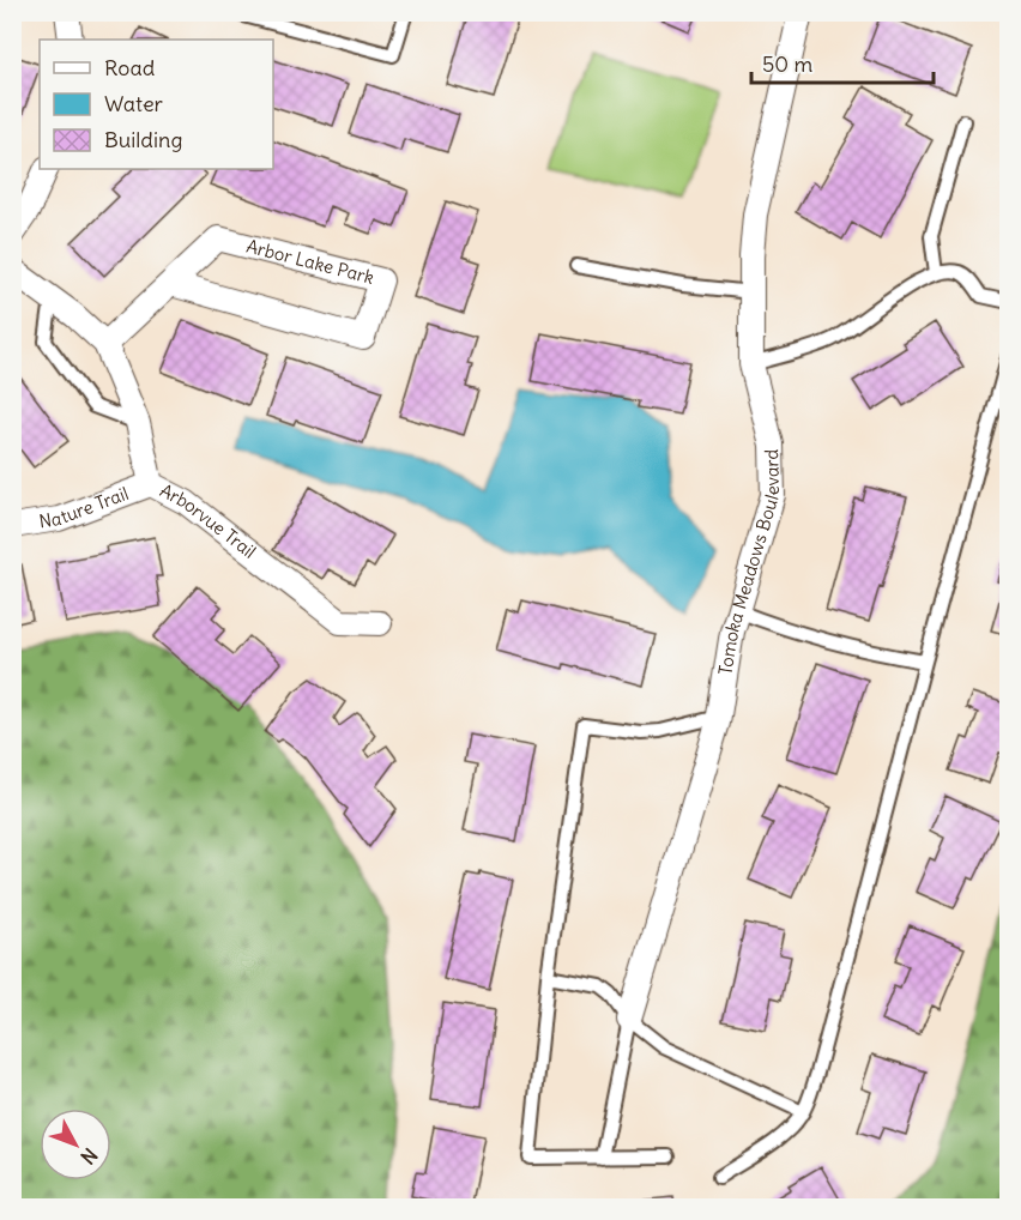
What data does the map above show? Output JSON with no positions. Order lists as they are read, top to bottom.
{
  "streets": {
    "street": [
      "Arbor Lake Park",
      "Nature Trail",
      "Arborvue Trail",
      "Tomoka Meadows Boulevard"
    ]
  },
  "crossings": [
    ["Arbor Lake Park", "Arborvue Trail"],
    ["Nature Trail", "Arborvue Trail"]
  ],
  "legend": ["Road", "Water", "Building"],
  "scale_bar": "50 m",
  "north": "bottom right"
}
